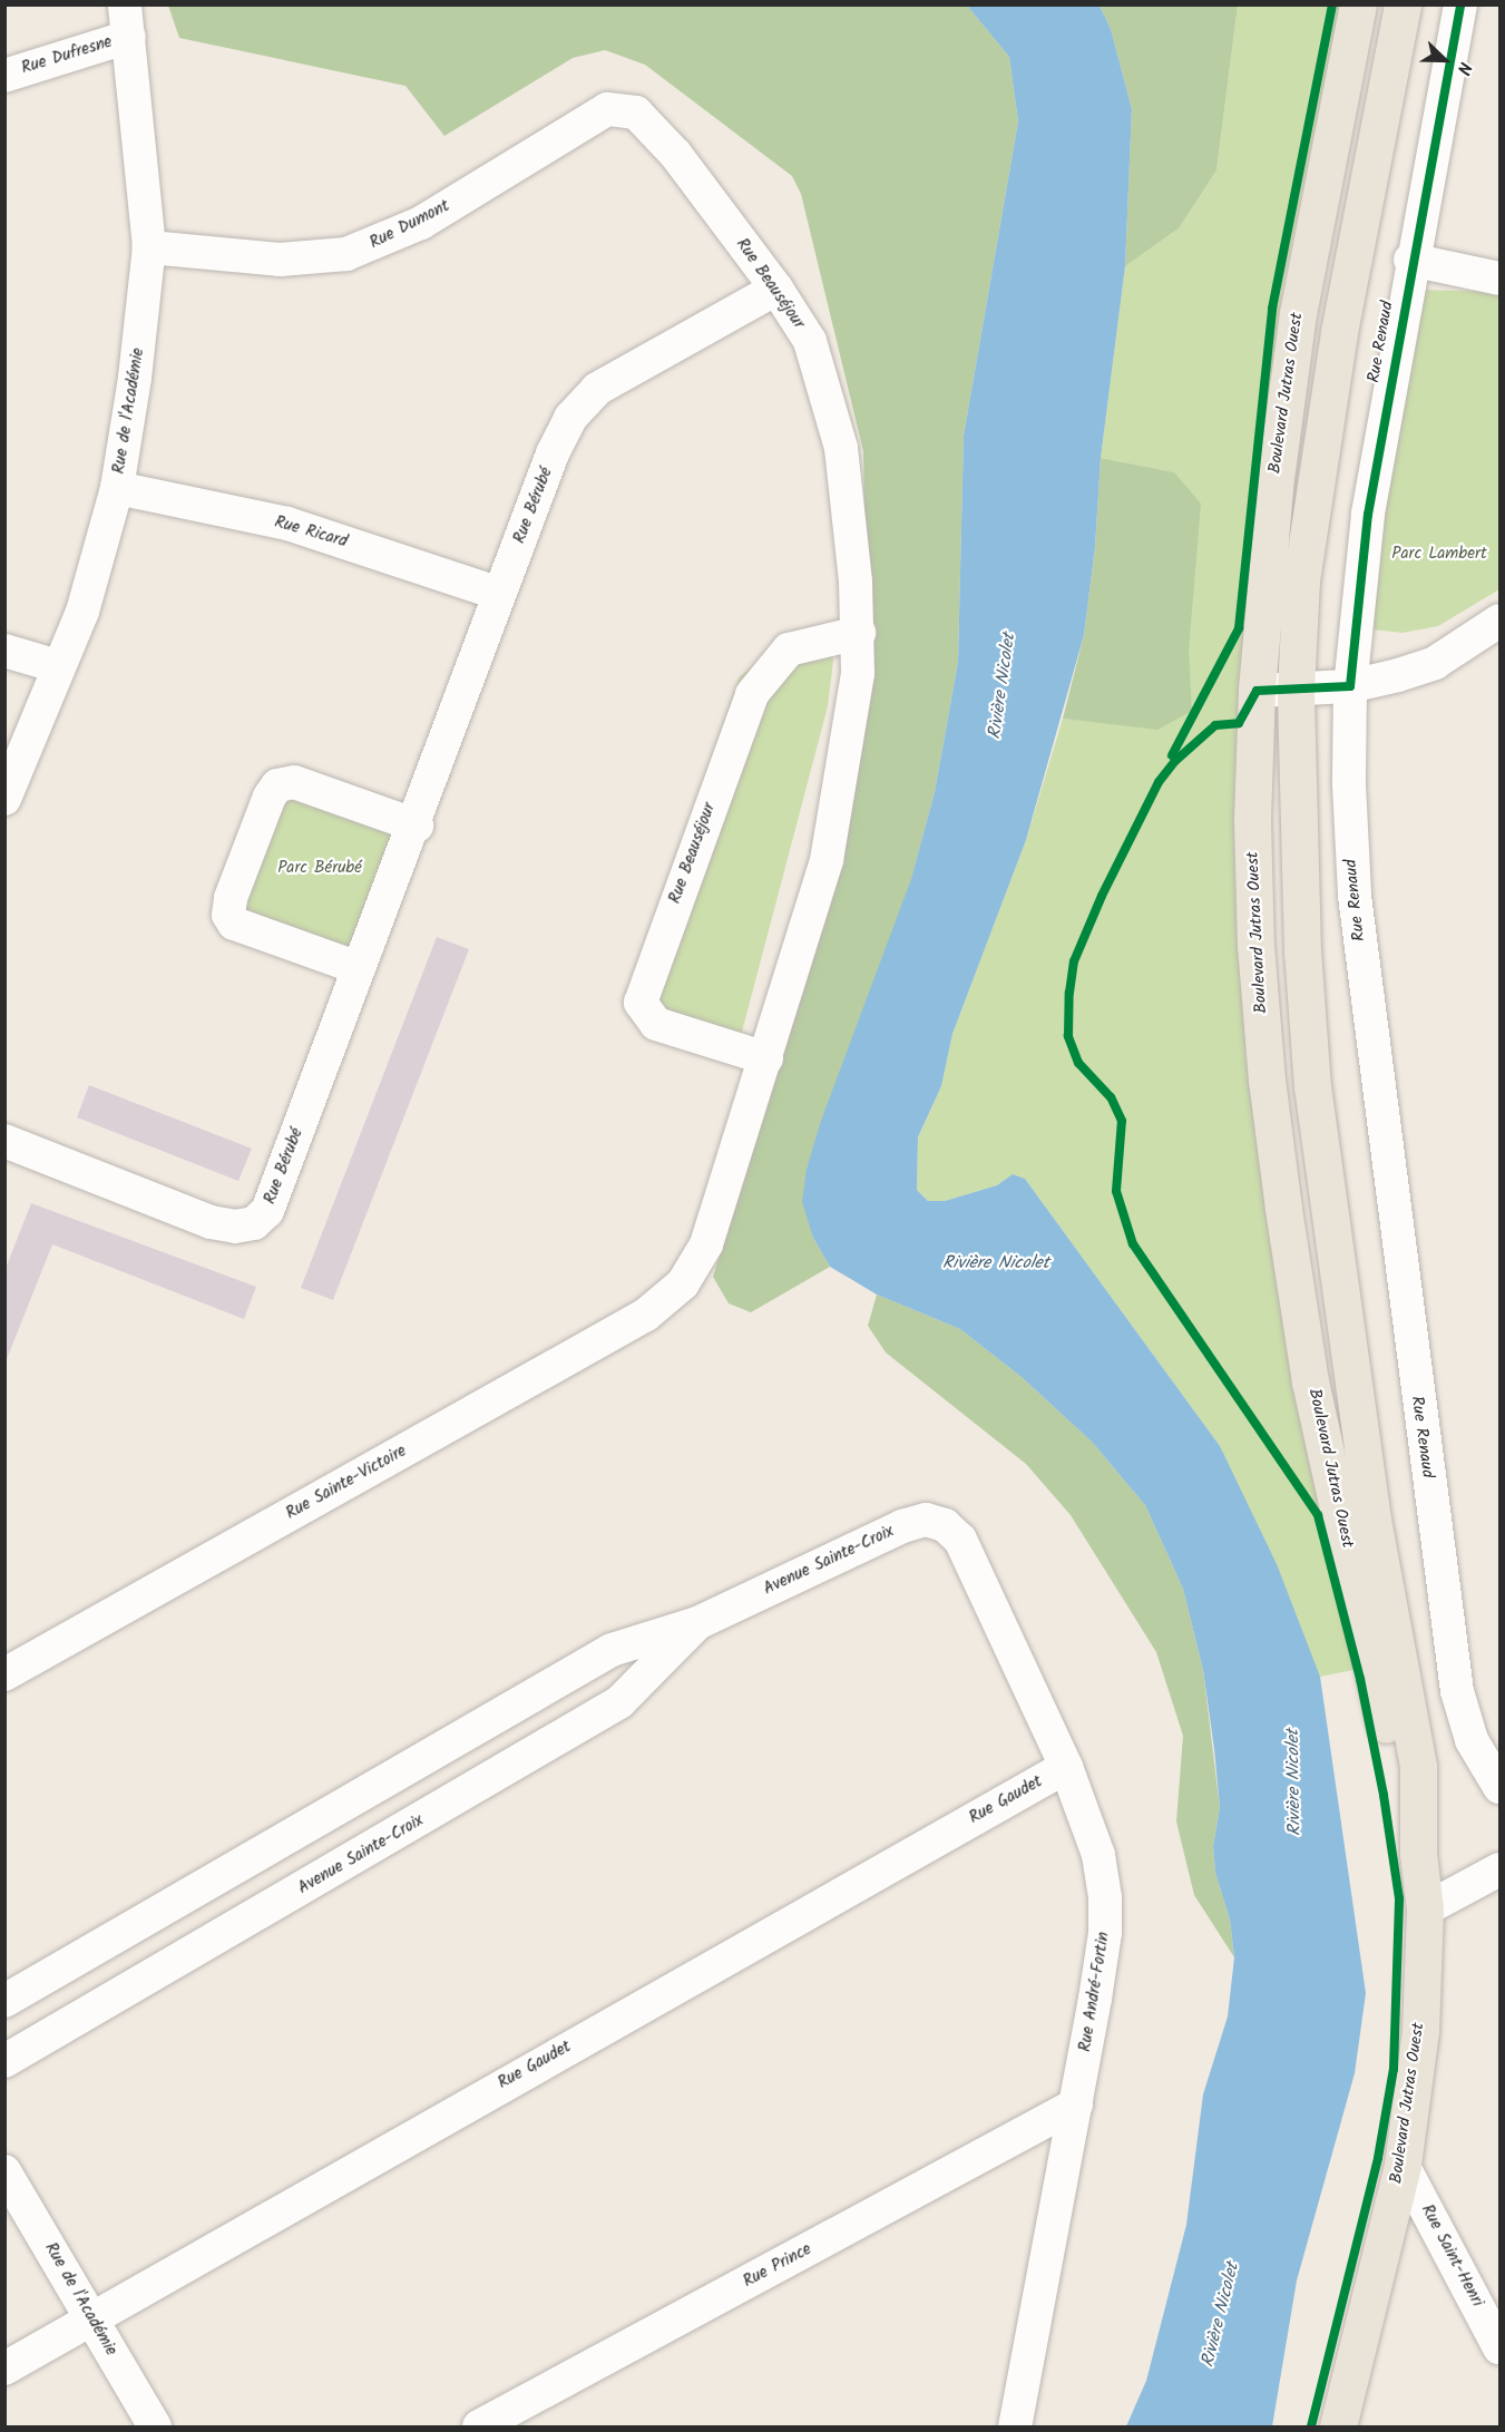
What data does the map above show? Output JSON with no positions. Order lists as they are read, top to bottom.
{
  "streets": {
    "main road": ["Boulevard Jutras Ouest"],
    "street": [
      "Rue Dufresne",
      "Rue Dumont",
      "Rue Beauséjour",
      "Rue Renaud",
      "Rue de l'Académie",
      "Rue Bérubé",
      "Rue Ricard",
      "Rue Sainte-Victoire",
      "Avenue Sainte-Croix",
      "Rue Gaudet",
      "Rue André-Fortin",
      "Rue Saint-Henri",
      "Rue Prince"
    ]
  },
  "crossings": [
    ["Rue Dufresne", "Rue de l'Académie"],
    ["Rue Dumont", "Rue Beauséjour"],
    ["Rue Dumont", "Rue de l'Académie"],
    ["Rue Beauséjour", "Rue Bérubé"],
    ["Rue Beauséjour", "Rue Sainte-Victoire"],
    ["Boulevard Jutras Ouest", "Rue Saint-Henri"],
    ["Rue de l'Académie", "Rue Ricard"],
    ["Rue de l'Académie", "Rue Gaudet"],
    ["Rue Bérubé", "Rue Ricard"],
    ["Avenue Sainte-Croix", "Rue André-Fortin"],
    ["Rue Gaudet", "Rue André-Fortin"],
    ["Rue André-Fortin", "Rue Prince"]
  ],
  "water": ["Rivière Nicolet"],
  "parks": ["Parc Lambert", "Parc Bérubé"],
  "north": "bottom right"
}
